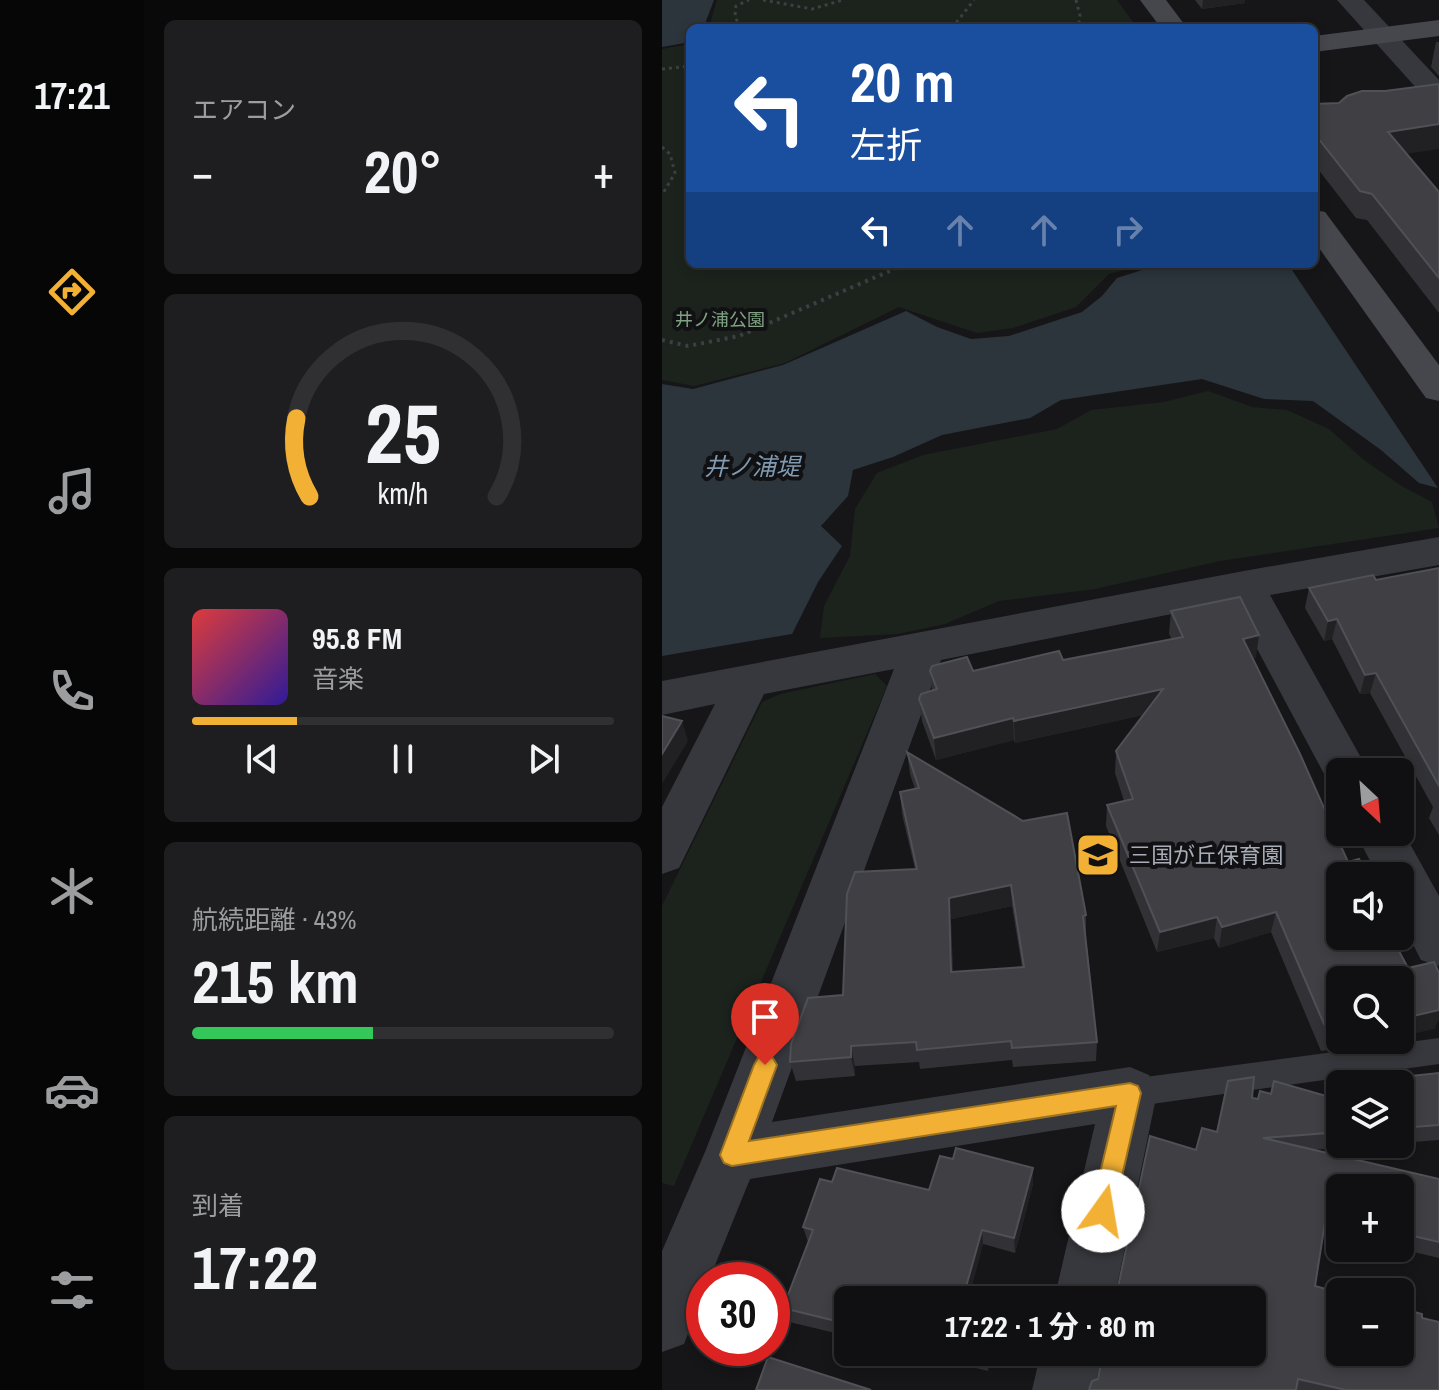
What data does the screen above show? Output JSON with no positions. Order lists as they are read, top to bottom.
{
  "water": ["井ノ浦堤"],
  "parks": ["井ノ浦公園"],
  "places": {
    "school or university": ["三国が丘保育園"]
  },
  "north": "bottom right",
  "page": {
    "tabs": "17:21",
    "tile": [
      "エアコン",
      ["航続距離 · 43%", "215 km"],
      ["到着", "17:22"]
    ],
    "turn": ["20 m", "左折"],
    "heat": ["−", "20°", "+"],
    "song": ["95.8 FM", "音楽"],
    "map_buttons": ["+", "−"],
    "limit": "30",
    "trip": "17:22 · 1 分 · 80 m",
    "gauge": ["25", "km/h"]
  }
}
